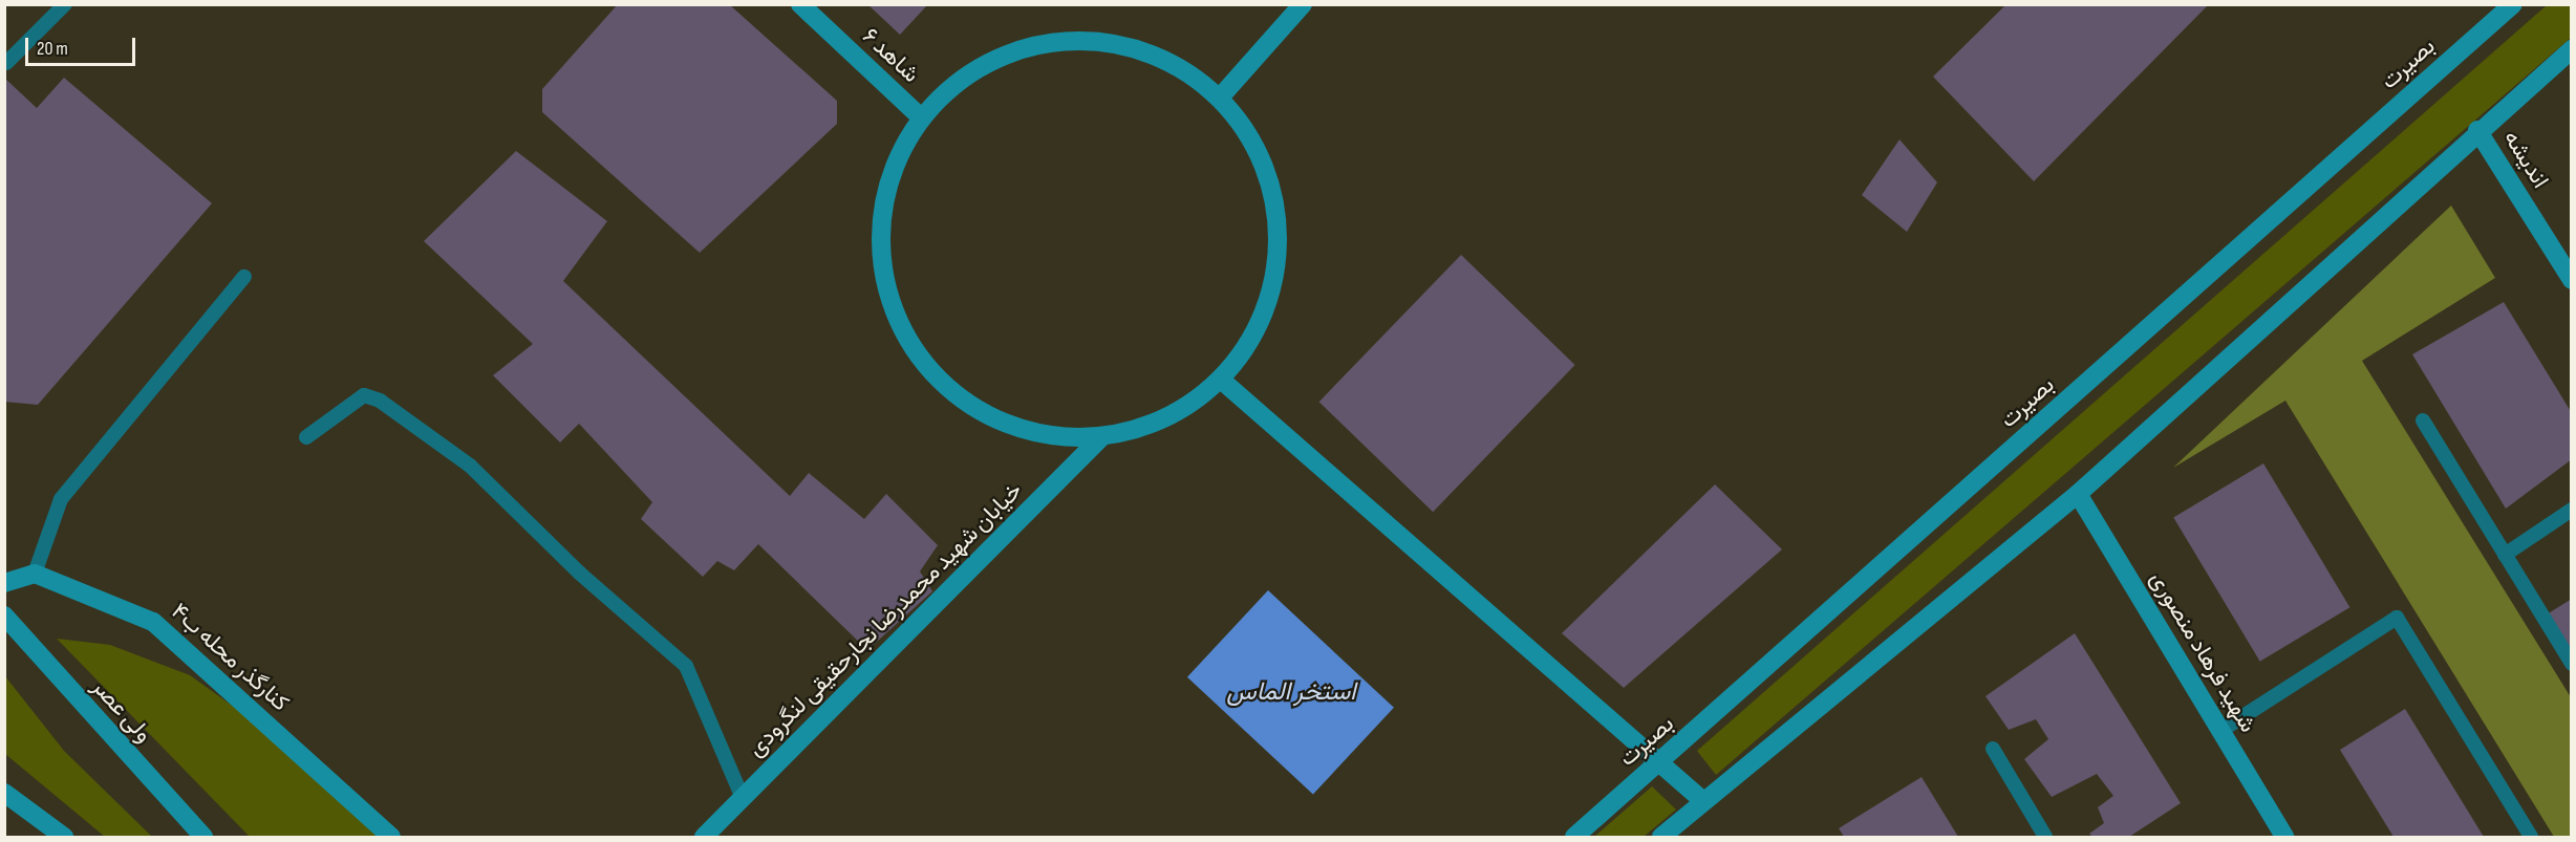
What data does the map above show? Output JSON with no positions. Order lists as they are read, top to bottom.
{
  "streets": {
    "street": [
      "شاهد ۶",
      "بصیرت",
      "اندیشه",
      "خیابان شهید محمدرضا نجارحقیقی لنگرودی",
      "شهید فرهاد منصوری",
      "کنارگذر محله ب۴",
      "ولی عصر"
    ]
  },
  "water": ["استخر الماس"],
  "scale_bar": "20 m"
}
